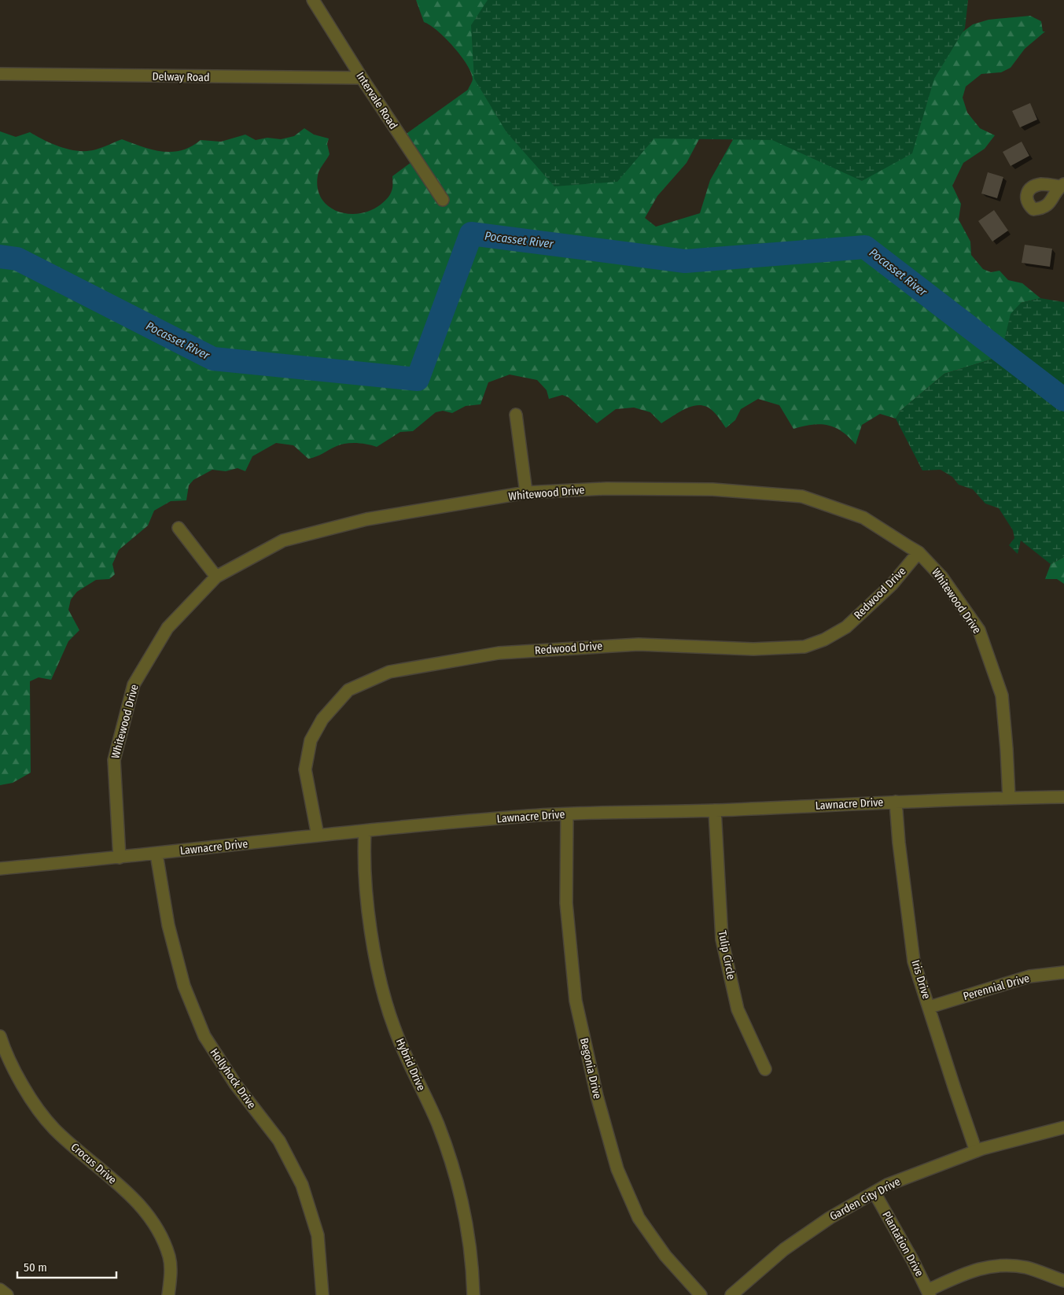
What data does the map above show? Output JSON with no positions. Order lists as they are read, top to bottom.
{
  "streets": {
    "street": [
      "Delway Road",
      "Intervale Road",
      "Whitewood Drive",
      "Redwood Drive",
      "Lawnacre Drive",
      "Tulip Circle",
      "Iris Drive",
      "Perennial Drive",
      "Hybrid Drive",
      "Begonia Drive",
      "Hollyhock Drive",
      "Crocus Drive",
      "Garden City Drive",
      "Plantation Drive"
    ]
  },
  "crossings": [
    ["Delway Road", "Intervale Road"],
    ["Whitewood Drive", "Redwood Drive"],
    ["Whitewood Drive", "Lawnacre Drive"],
    ["Redwood Drive", "Lawnacre Drive"],
    ["Lawnacre Drive", "Tulip Circle"],
    ["Lawnacre Drive", "Iris Drive"],
    ["Lawnacre Drive", "Hybrid Drive"],
    ["Lawnacre Drive", "Begonia Drive"],
    ["Lawnacre Drive", "Hollyhock Drive"],
    ["Iris Drive", "Perennial Drive"],
    ["Iris Drive", "Garden City Drive"],
    ["Garden City Drive", "Plantation Drive"]
  ],
  "water": ["Pocasset River"],
  "scale_bar": "50 m"
}
